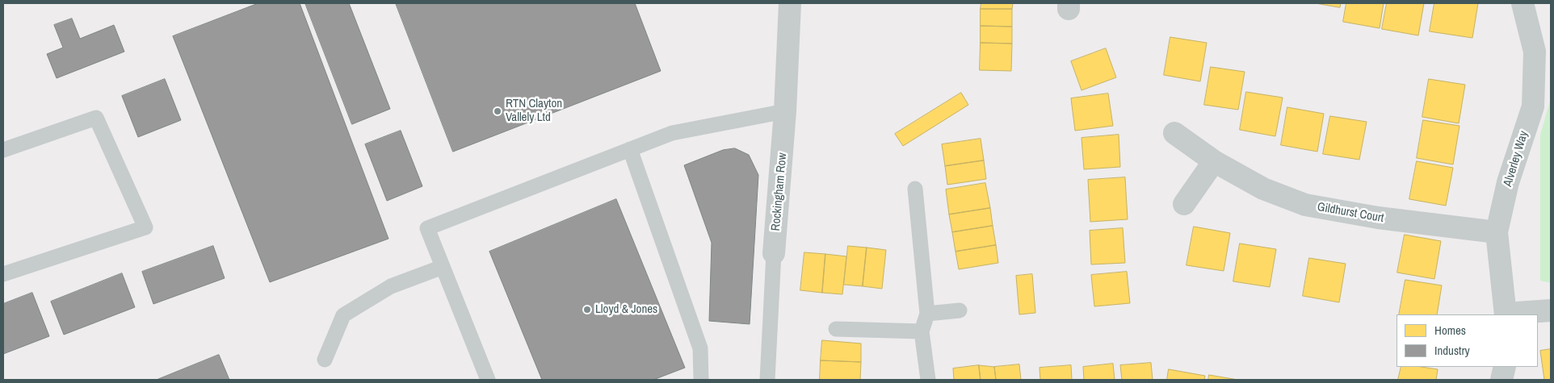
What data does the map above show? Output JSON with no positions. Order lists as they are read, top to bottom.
{
  "streets": {
    "street": ["Alverley Way", "Rockingham Row", "Gildhurst Court"]
  },
  "crossings": [
    ["Alverley Way", "Gildhurst Court"]
  ],
  "places": ["RTN Clayton Vallely Ltd", "Lloyd & Jones"],
  "legend": ["Homes", "Industry"]
}
